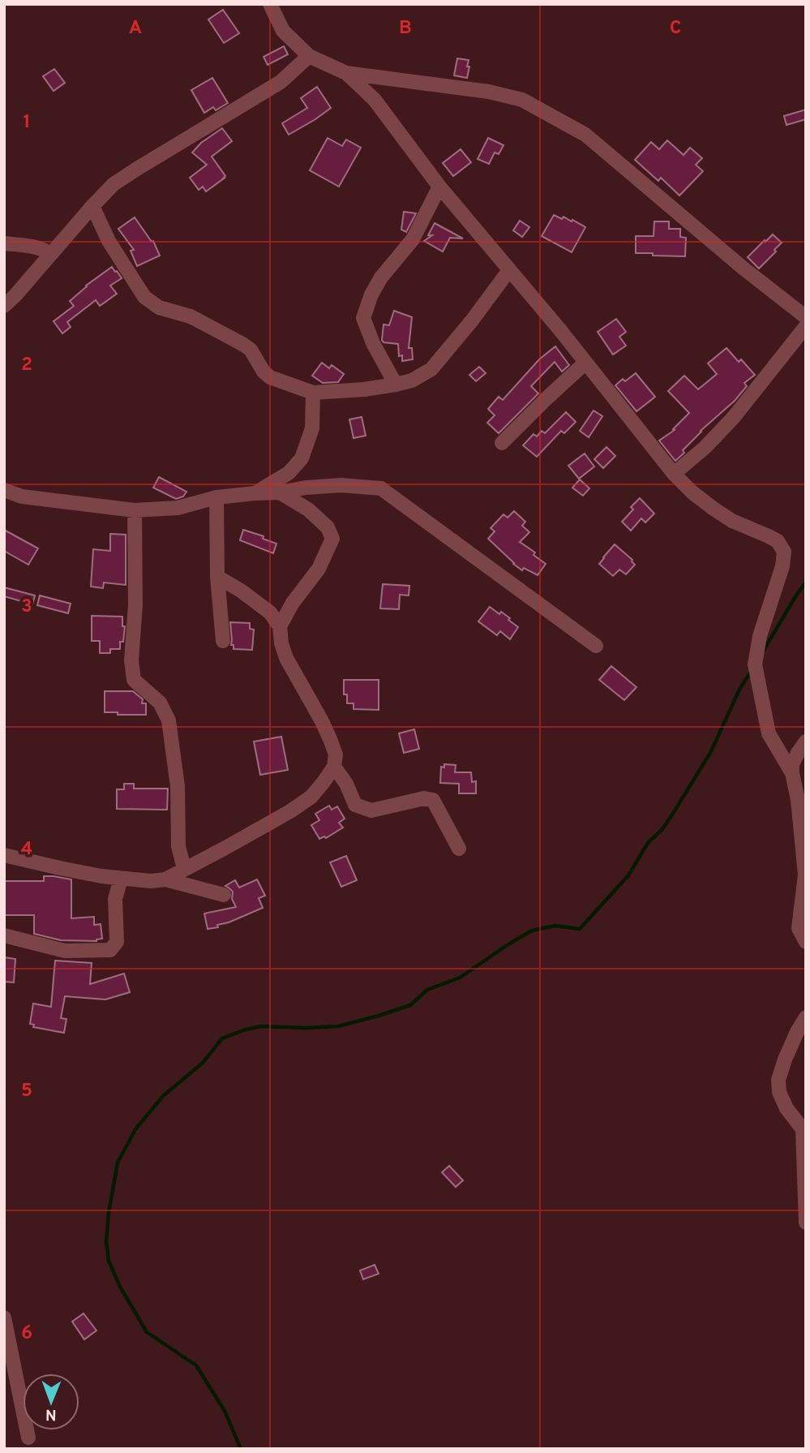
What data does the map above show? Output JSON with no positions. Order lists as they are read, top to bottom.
{
  "north": "bottom",
  "grid": {
    "columns": ["A", "B", "C"],
    "rows": [
      "1",
      "2",
      "3",
      "4",
      "5",
      "6"
    ]
  }
}
